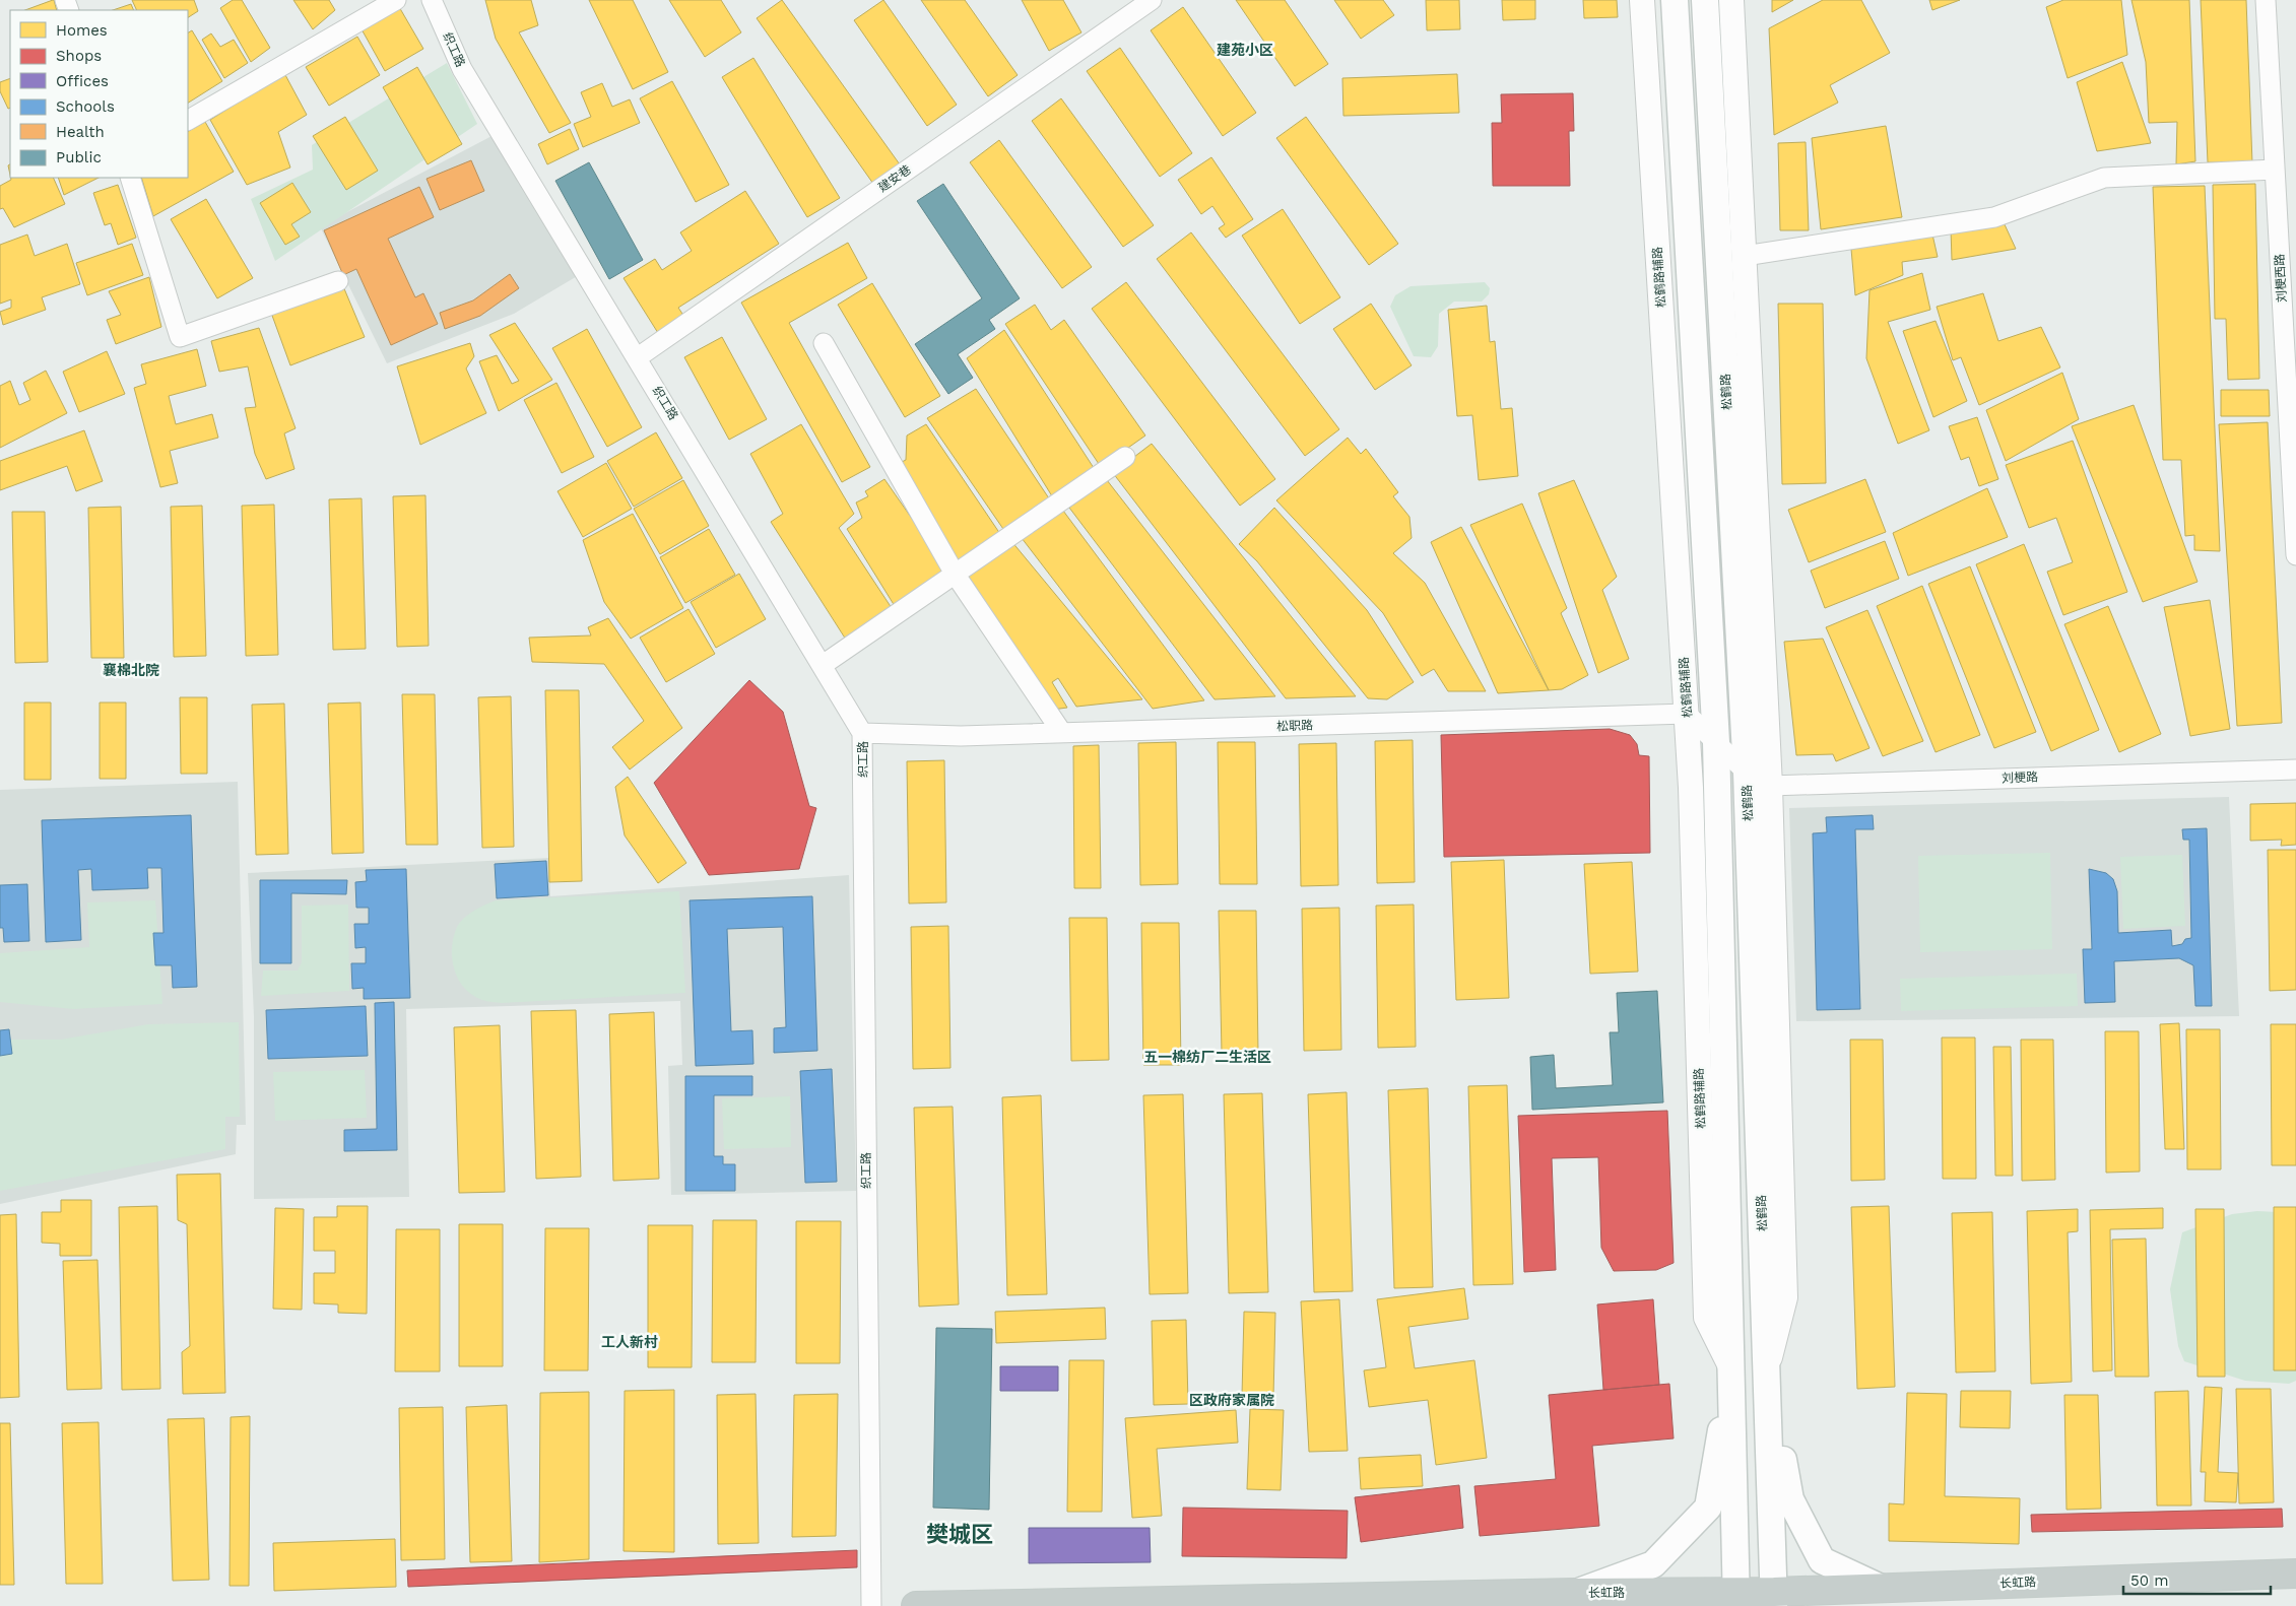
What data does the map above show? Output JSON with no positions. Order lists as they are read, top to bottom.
{
  "streets": {
    "highway": ["长虹路"],
    "main road": ["松鹤路"],
    "street": [
      "织工路",
      "建安巷",
      "松鹤路辅路",
      "刘梗西路",
      "松职路",
      "刘梗路"
    ]
  },
  "crossings": [
    ["织工路", "建安巷"],
    ["织工路", "松职路"],
    ["松鹤路辅路", "松职路"],
    ["松鹤路", "长虹路"]
  ],
  "districts": [
    "建苑小区",
    "襄棉北院",
    "五一棉纺厂二生活区",
    "工人新村",
    "区政府家属院",
    "樊城区"
  ],
  "legend": [
    "Homes",
    "Shops",
    "Offices",
    "Schools",
    "Health",
    "Public"
  ],
  "scale_bar": "50 m"
}
